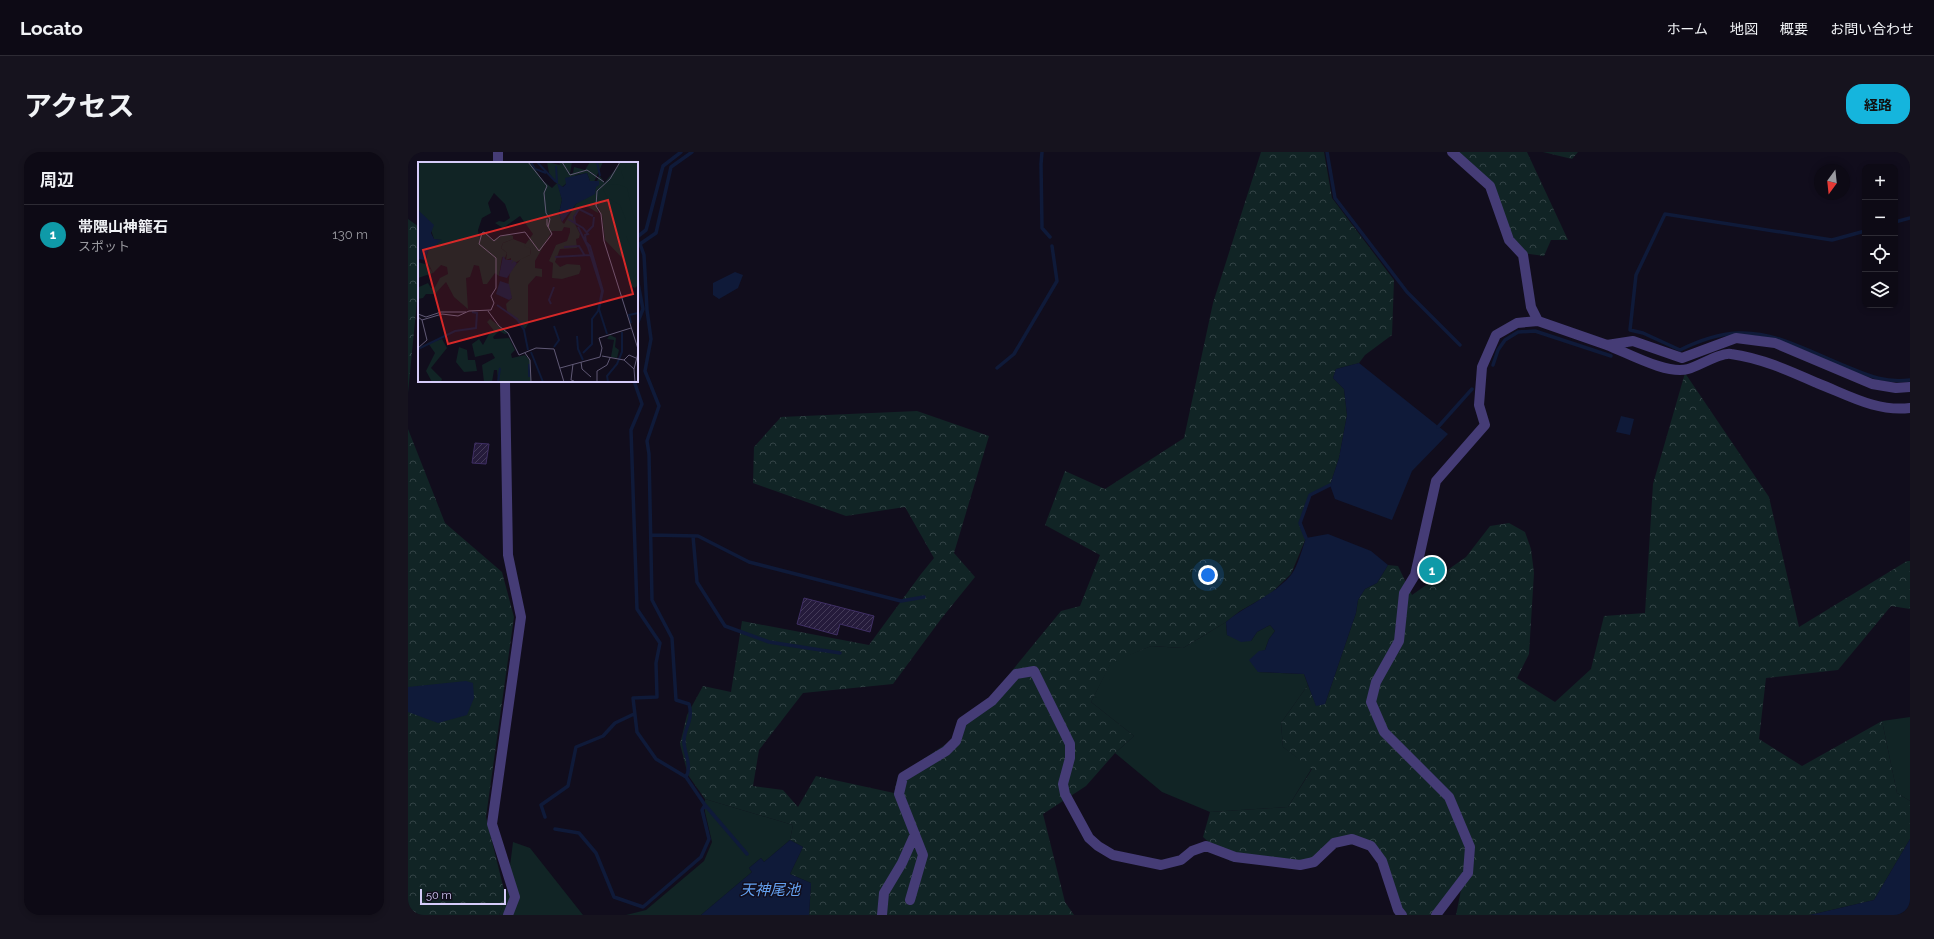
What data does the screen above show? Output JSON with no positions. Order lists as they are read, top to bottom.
{
  "water": ["天神尾池"],
  "scale_bar": "50 m",
  "north": "bottom",
  "page": {
    "header": "Locato",
    "nav": [
      "ホーム",
      "地図",
      "概要",
      "お問い合わせ"
    ],
    "title": "アクセス",
    "buttons": "経路",
    "heading": "周辺",
    "map_buttons": ["+", "−"],
    "list": [
      {
        "mark": "1",
        "name": "帯隈山神籠石",
        "note": "スポット",
        "value": "130 m"
      }
    ],
    "pins": "1",
    "scale": "50 m"
  }
}
